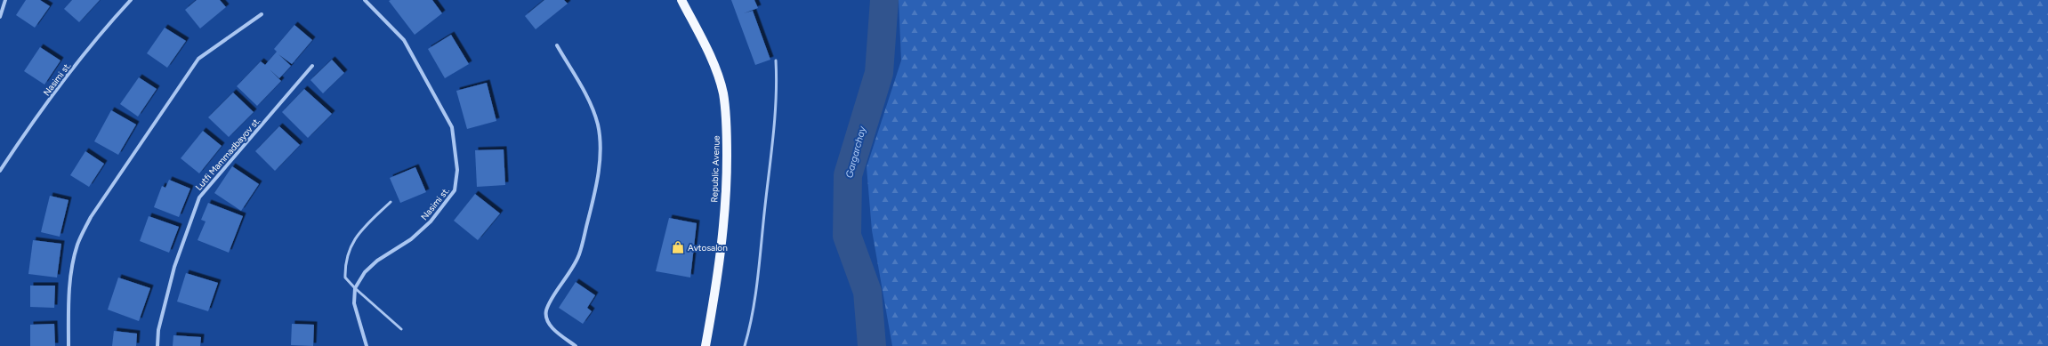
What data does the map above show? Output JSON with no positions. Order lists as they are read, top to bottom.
{
  "streets": {
    "main road": ["Republic Avenue"],
    "street": ["Nasimi st.", "Lutfi Mammadbayov st."]
  },
  "water": ["Gargarchay"],
  "places": {
    "shop": ["Avtosalon"]
  }
}
